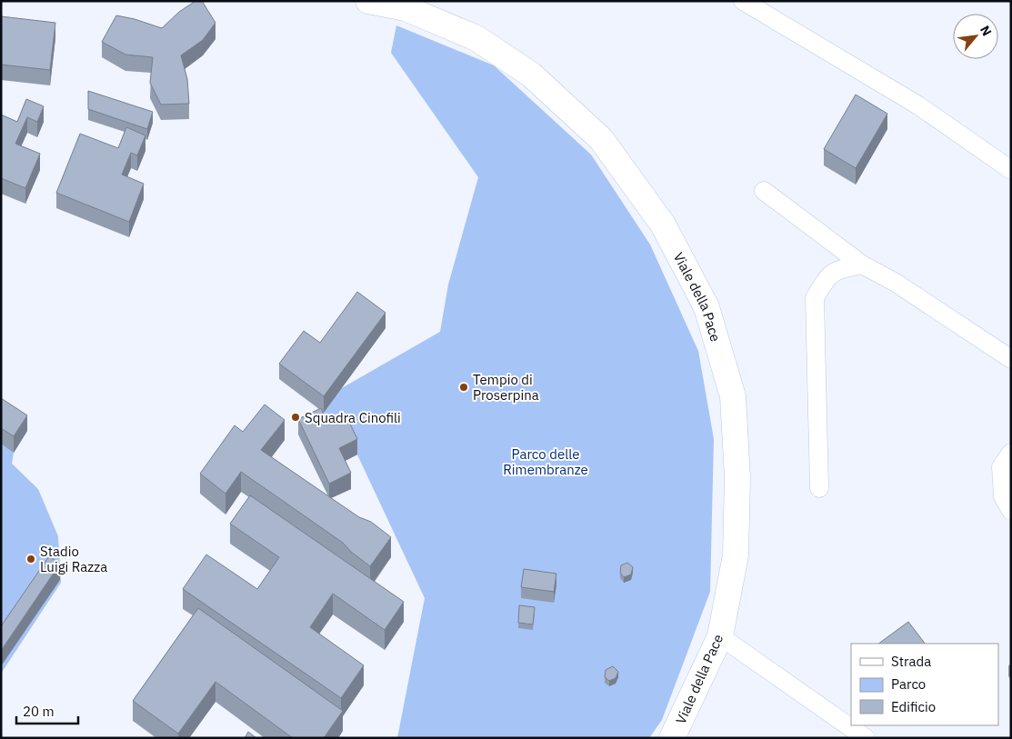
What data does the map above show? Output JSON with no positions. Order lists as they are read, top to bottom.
{
  "streets": {
    "main road": ["Viale della Pace"]
  },
  "parks": ["Parco delle Rimembranze"],
  "places": ["Tempio di Proserpina", "Squadra Cinofili", "Stadio Luigi Razza"],
  "legend": ["Strada", "Parco", "Edificio"],
  "scale_bar": "20 m",
  "north": "top right"
}
